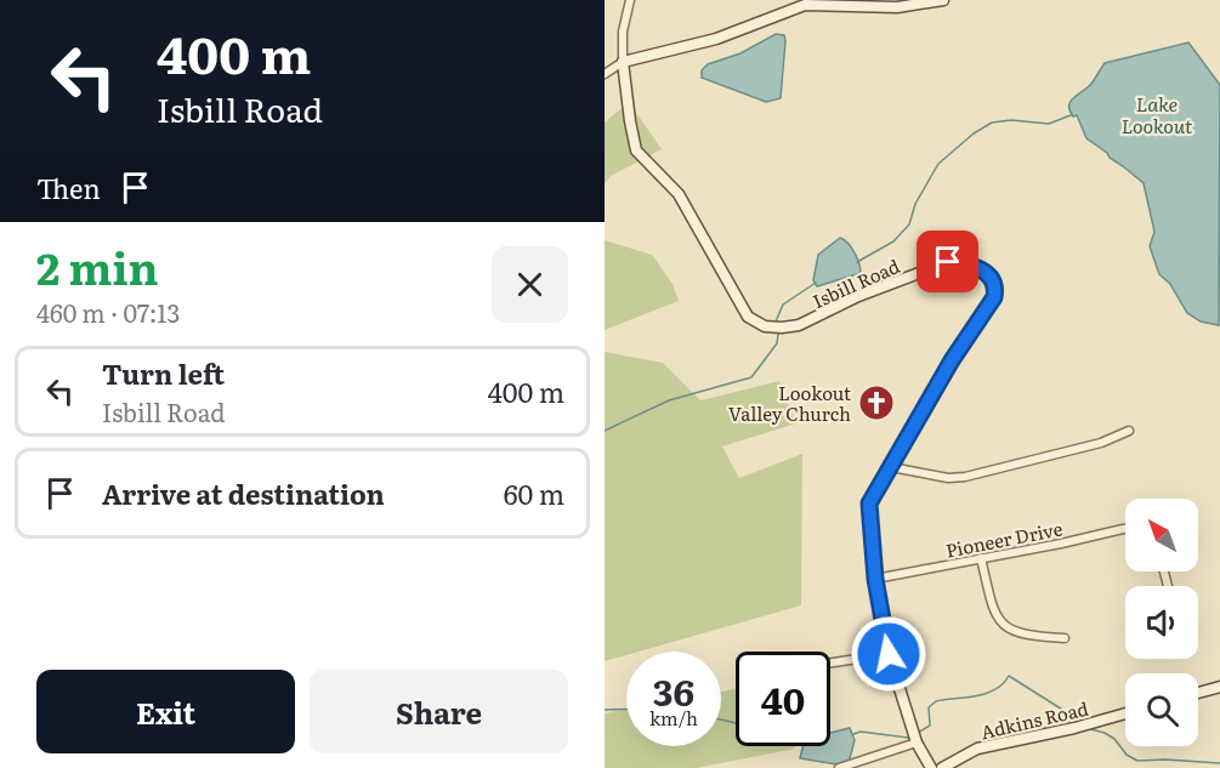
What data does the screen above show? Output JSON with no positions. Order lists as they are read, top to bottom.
{
  "streets": {
    "street": ["Isbill Road", "Pioneer Drive", "Adkins Road"]
  },
  "crossings": [
    ["Isbill Road", "Pioneer Drive"]
  ],
  "water": ["Lake Lookout"],
  "places": {
    "church": ["Lookout Valley Church"]
  },
  "north": "top left",
  "page": {
    "turn": ["400 m", "Isbill Road"],
    "then": "Then",
    "heading": ["2 min", "460 m · 07:13"],
    "list": [
      {
        "name": "Turn left",
        "note": "Isbill Road",
        "value": "400 m"
      },
      {
        "name": "Arrive at destination",
        "value": "60 m"
      }
    ],
    "speed": "36 km/h",
    "limit": "40",
    "buttons": ["Exit", "Share"]
  }
}
